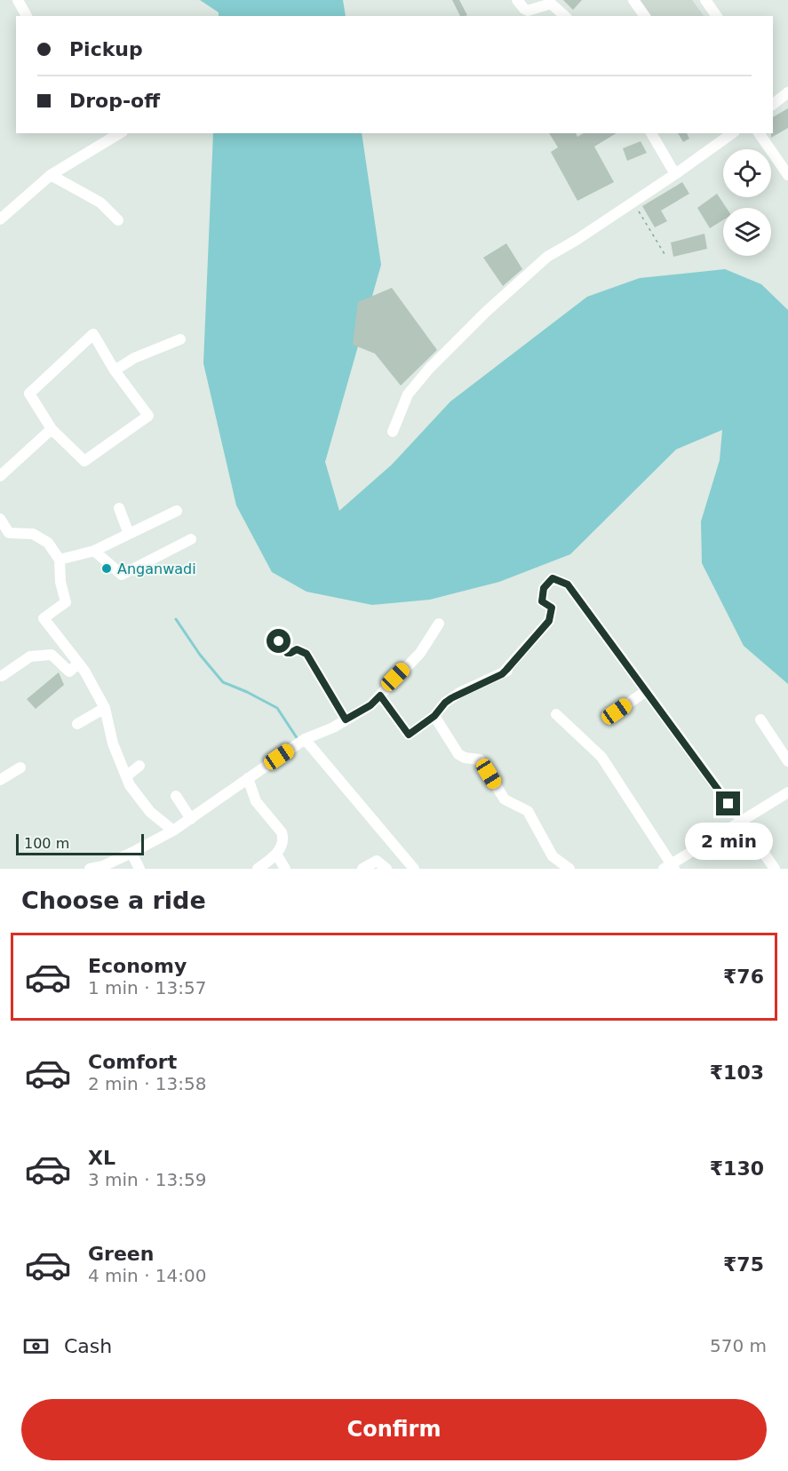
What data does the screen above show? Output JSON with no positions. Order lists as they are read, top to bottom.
{
  "places": ["Anganwadi"],
  "scale_bar": "100 m",
  "page": {
    "banner": ["Pickup", "Drop-off"],
    "bubble": "2 min",
    "scale": "100 m",
    "heading": "Choose a ride",
    "list": [
      {
        "name": "Economy",
        "note": "1 min · 13:57",
        "value": "₹76"
      },
      {
        "name": "Comfort",
        "note": "2 min · 13:58",
        "value": "₹103"
      },
      {
        "name": "XL",
        "note": "3 min · 13:59",
        "value": "₹130"
      },
      {
        "name": "Green",
        "note": "4 min · 14:00",
        "value": "₹75"
      }
    ],
    "pay": ["Cash", "570 m"],
    "buttons": "Confirm"
  }
}
